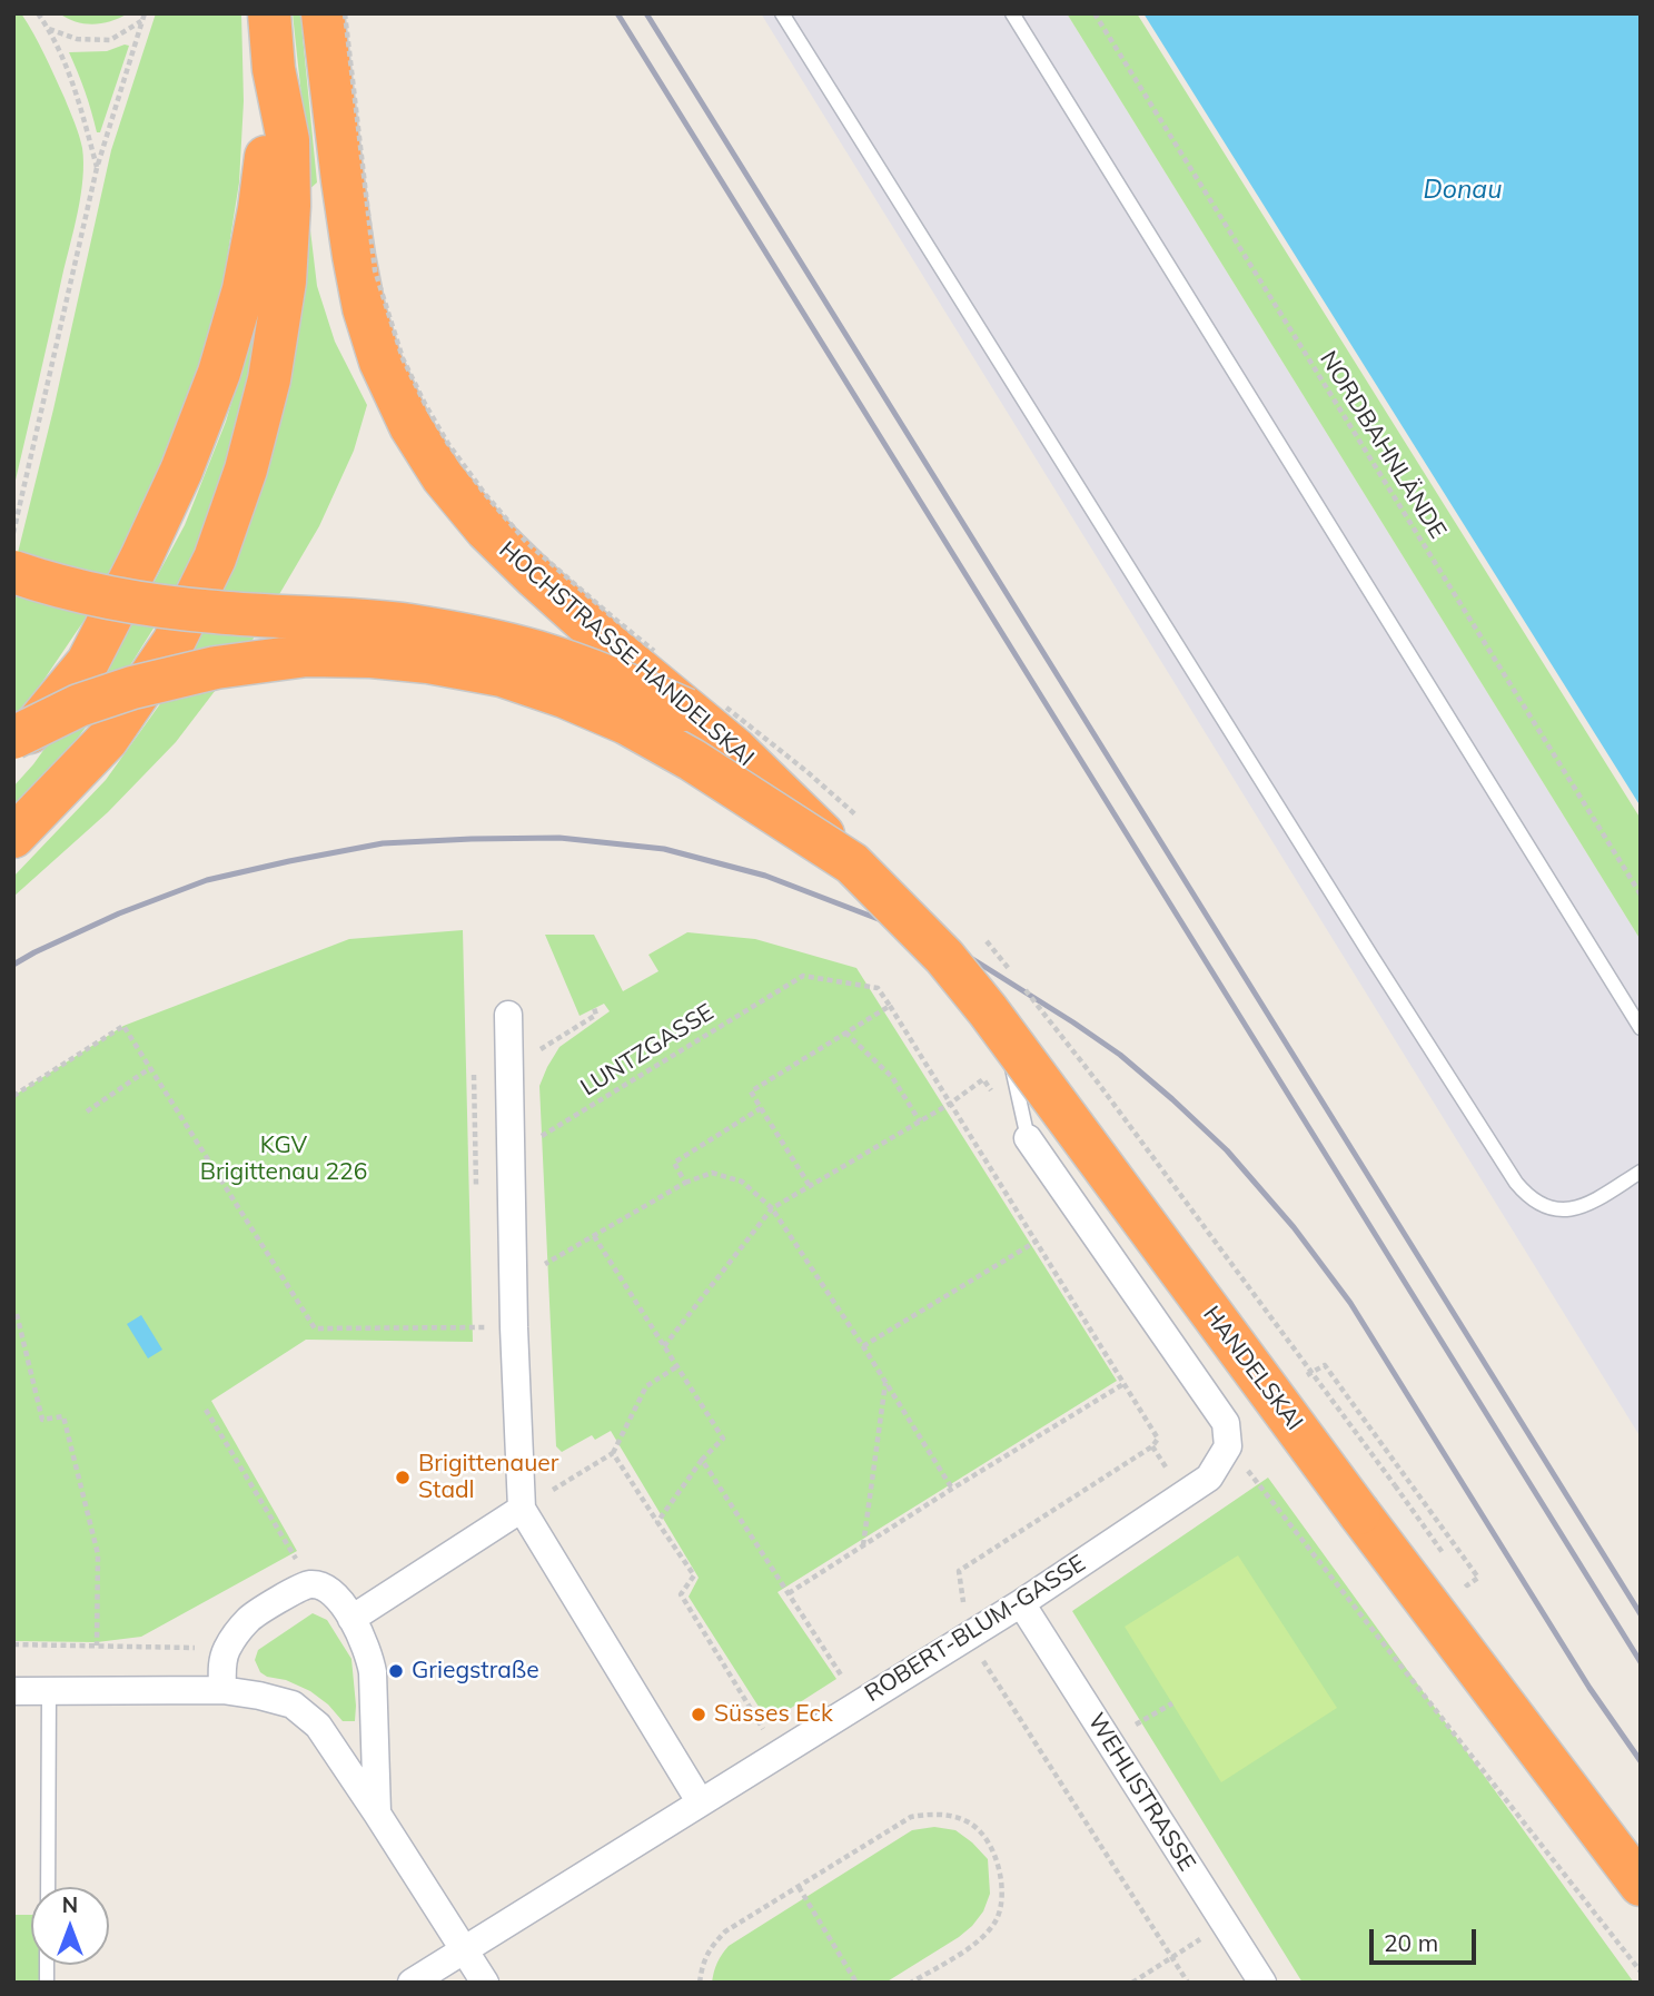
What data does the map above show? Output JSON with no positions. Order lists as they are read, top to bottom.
{
  "streets": {
    "highway": ["HOCHSTRASSE HANDELSKAI", "HANDELSKAI"],
    "street": ["ROBERT-BLUM-GASSE", "WEHLISTRASSE"],
    "path": ["NORDBAHNLÄNDE", "LUNTZGASSE"]
  },
  "crossings": [
    ["HOCHSTRASSE HANDELSKAI", "HANDELSKAI"],
    ["ROBERT-BLUM-GASSE", "WEHLISTRASSE"]
  ],
  "water": ["Donau"],
  "parks": ["KGV Brigittenau 226"],
  "places": ["Brigittenauer Stadl", "Griegstraße", "Süsses Eck"],
  "scale_bar": "20 m",
  "north": "top"
}
